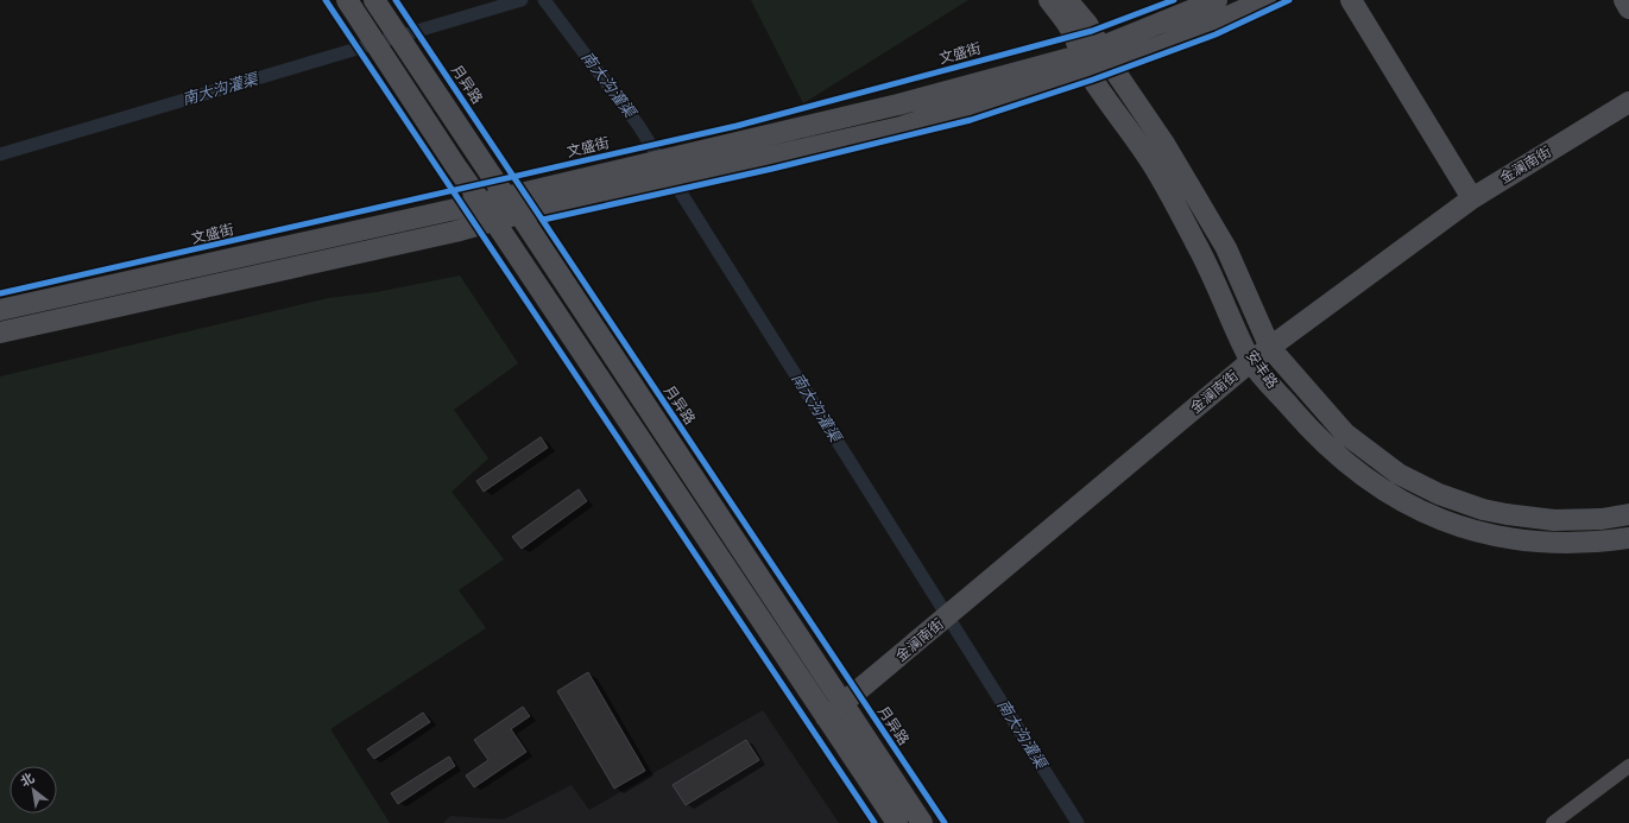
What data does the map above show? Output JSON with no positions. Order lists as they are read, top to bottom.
{
  "streets": {
    "main road": [
      "文盛街",
      "月异路",
      "金澜南街",
      "安丰路"
    ]
  },
  "crossings": [
    ["文盛街", "月异路"],
    ["文盛街", "安丰路"],
    ["月异路", "金澜南街"],
    ["金澜南街", "安丰路"]
  ],
  "water": ["南大沟灌渠"],
  "north": "top left"
}
